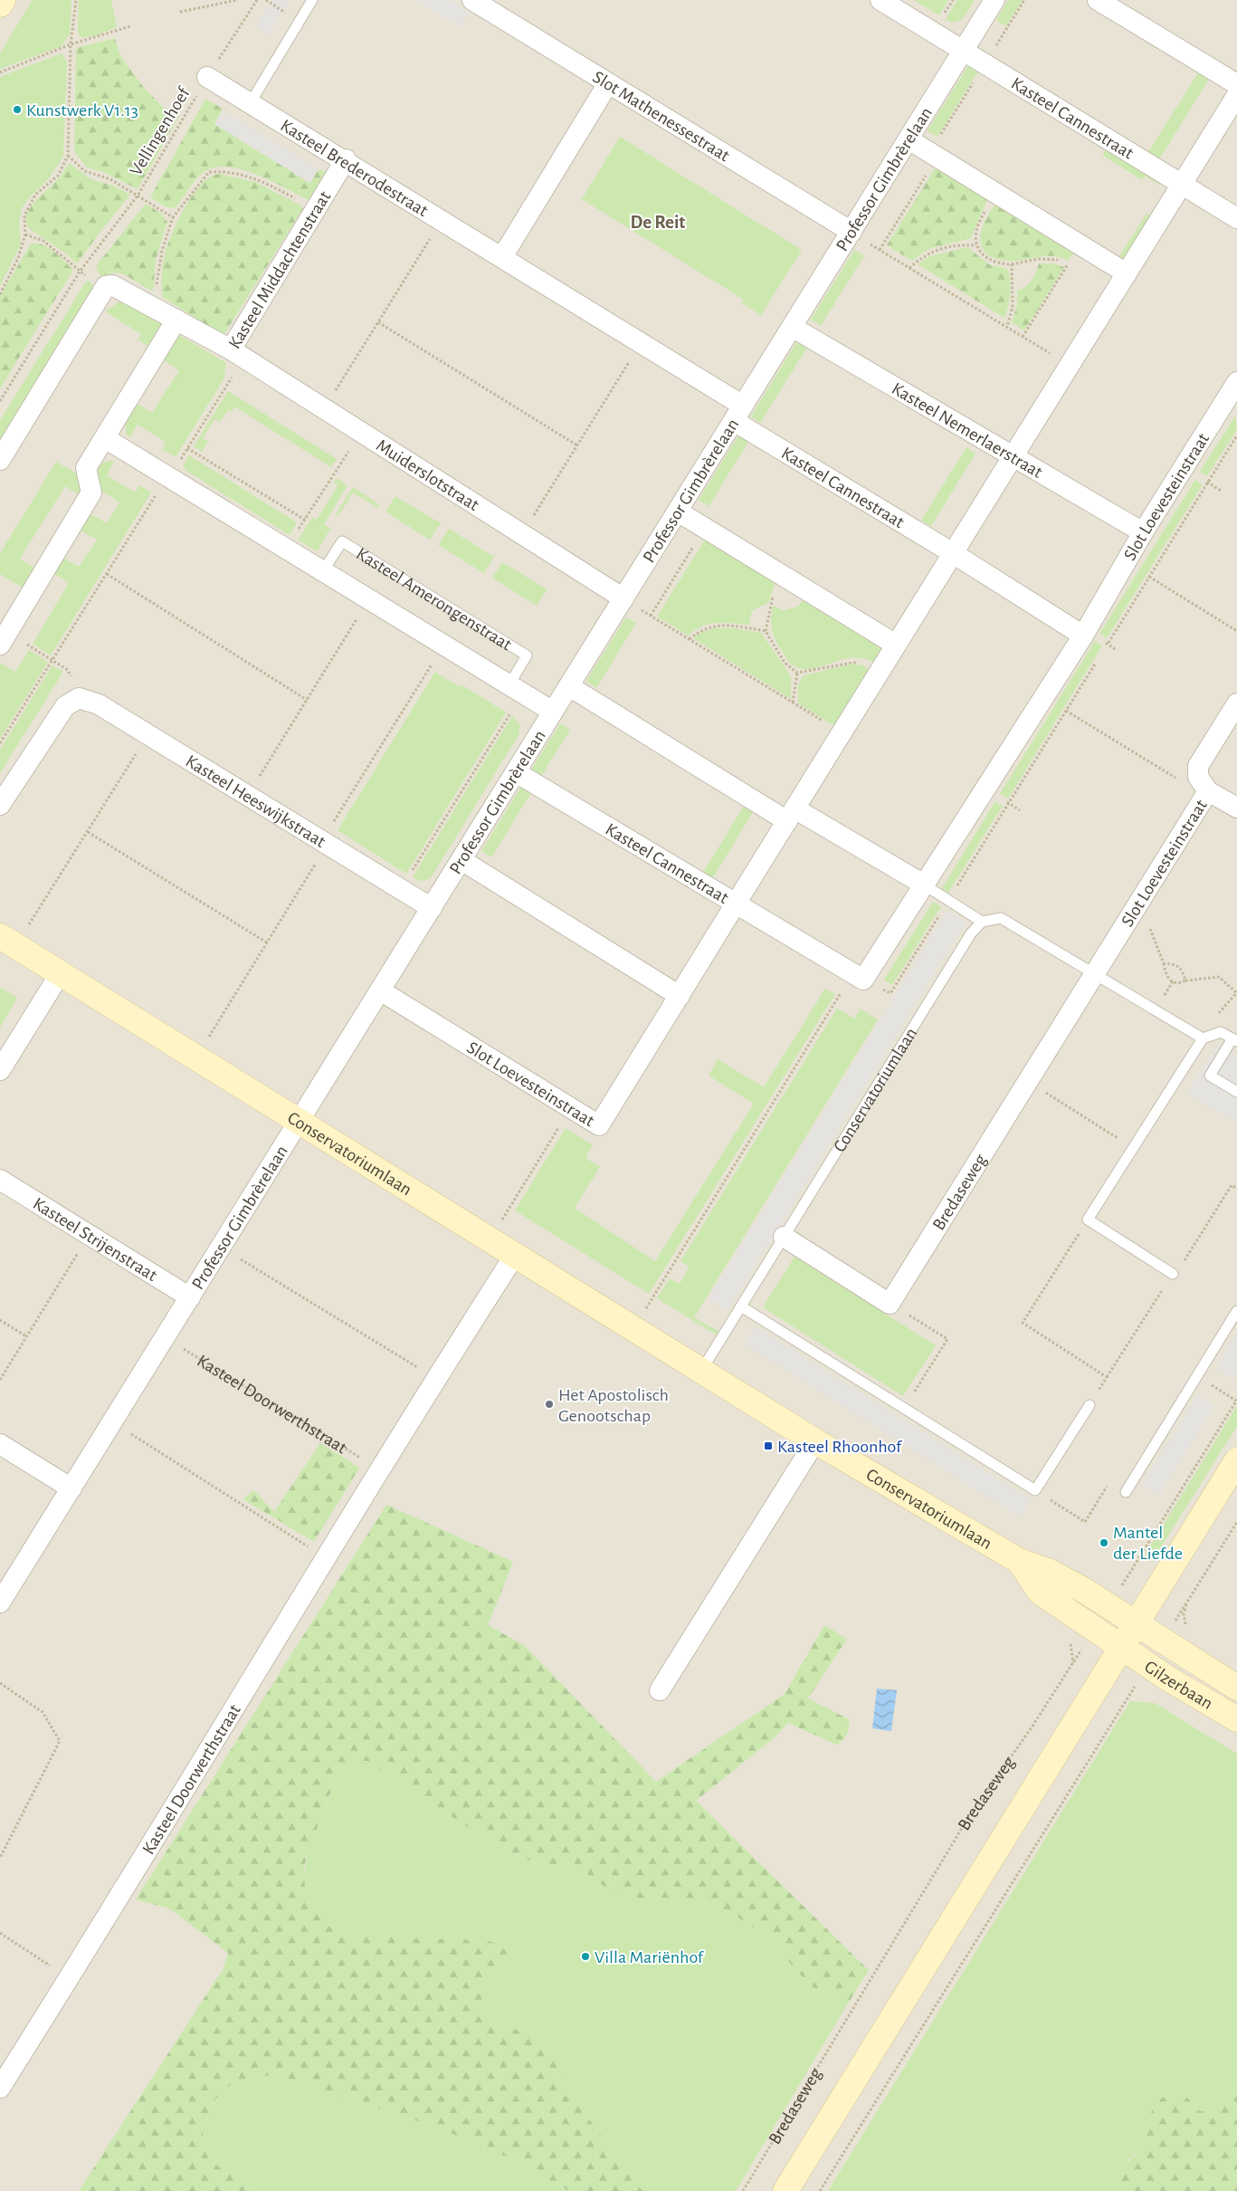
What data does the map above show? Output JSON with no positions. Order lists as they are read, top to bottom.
{
  "streets": {
    "street": [
      "Slot Mathenessestraat",
      "Kasteel Cannestraat",
      "Kasteel Brederodestraat",
      "Professor Gimbrèrelaan",
      "Kasteel Middachtenstraat",
      "Kasteel Nemerlaerstraat",
      "Muiderslotstraat",
      "Slot Loevesteinstraat",
      "Kasteel Amerongenstraat",
      "Kasteel Heeswijkstraat",
      "Conservatoriumlaan",
      "Bredaseweg",
      "Kasteel Strijenstraat",
      "Kasteel Doorwerthstraat",
      "Gilzerbaan"
    ],
    "path": ["Vellingenhoef"]
  },
  "crossings": [
    ["Slot Mathenessestraat", "Professor Gimbrèrelaan"],
    ["Kasteel Cannestraat", "Kasteel Brederodestraat"],
    ["Kasteel Cannestraat", "Professor Gimbrèrelaan"],
    ["Kasteel Cannestraat", "Kasteel Nemerlaerstraat"],
    ["Kasteel Cannestraat", "Slot Loevesteinstraat"],
    ["Vellingenhoef", "Kasteel Brederodestraat"],
    ["Kasteel Brederodestraat", "Professor Gimbrèrelaan"],
    ["Kasteel Brederodestraat", "Kasteel Middachtenstraat"],
    ["Professor Gimbrèrelaan", "Kasteel Nemerlaerstraat"],
    ["Professor Gimbrèrelaan", "Muiderslotstraat"],
    ["Professor Gimbrèrelaan", "Slot Loevesteinstraat"],
    ["Professor Gimbrèrelaan", "Kasteel Amerongenstraat"],
    ["Professor Gimbrèrelaan", "Kasteel Heeswijkstraat"],
    ["Professor Gimbrèrelaan", "Conservatoriumlaan"],
    ["Professor Gimbrèrelaan", "Kasteel Strijenstraat"],
    ["Professor Gimbrèrelaan", "Kasteel Doorwerthstraat"],
    ["Kasteel Middachtenstraat", "Muiderslotstraat"],
    ["Kasteel Nemerlaerstraat", "Slot Loevesteinstraat"],
    ["Slot Loevesteinstraat", "Bredaseweg"],
    ["Conservatoriumlaan", "Bredaseweg"],
    ["Conservatoriumlaan", "Kasteel Doorwerthstraat"],
    ["Conservatoriumlaan", "Gilzerbaan"],
    ["Bredaseweg", "Gilzerbaan"]
  ],
  "districts": ["De Reit"],
  "places": {
    "other": [
      "Kunstwerk V1.13",
      "Het Apostolisch Genootschap",
      "Mantel der Liefde",
      "Villa Mariënhof"
    ],
    "transit": ["Kasteel Rhoonhof"]
  }
}
